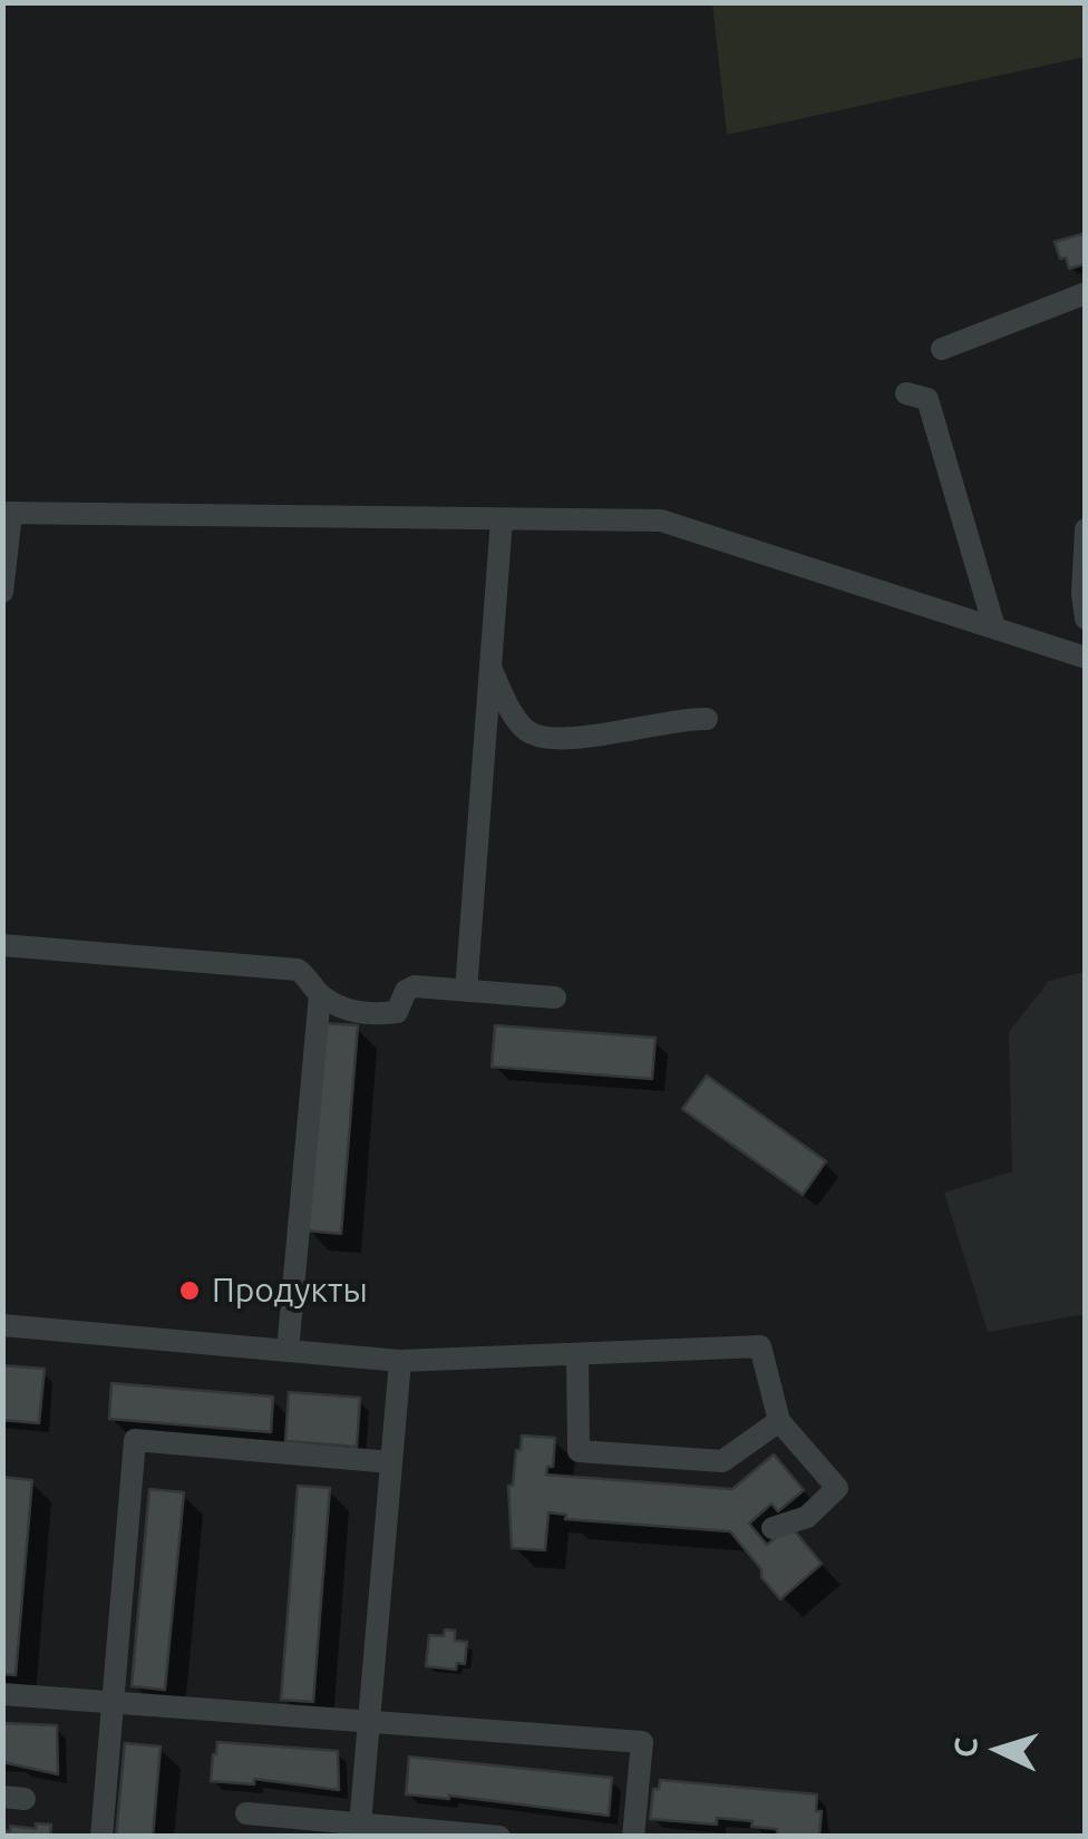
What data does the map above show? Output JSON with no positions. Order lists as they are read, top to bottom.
{
  "places": ["Продукты"],
  "north": "left"
}
